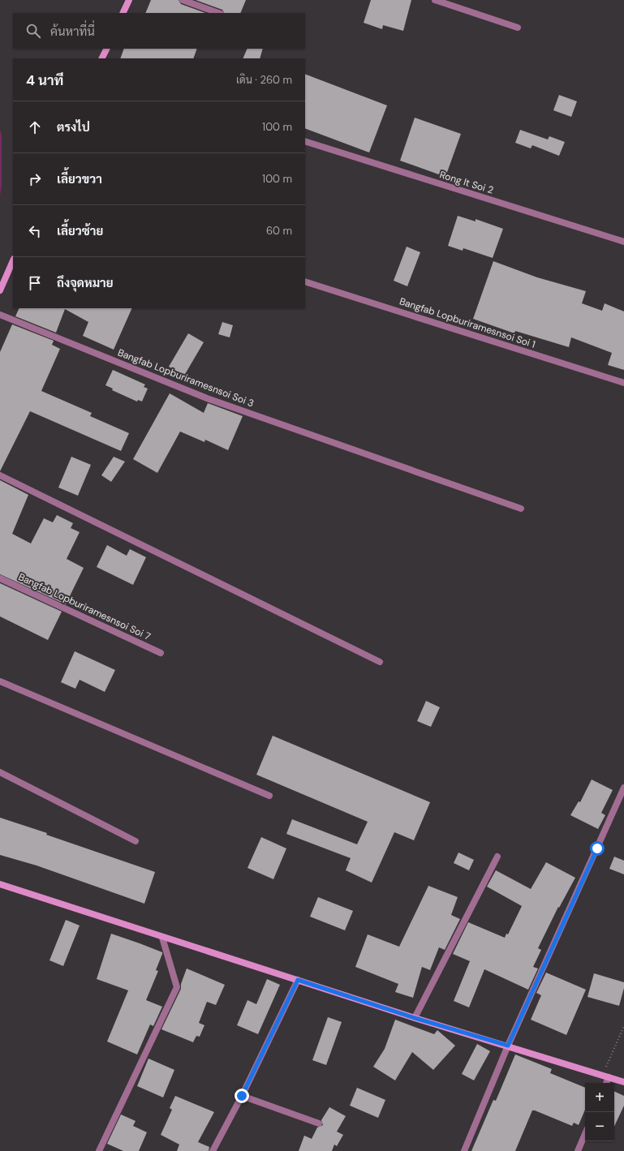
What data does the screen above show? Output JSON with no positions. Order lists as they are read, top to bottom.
{
  "streets": {
    "street": [
      "Rong It Soi 2",
      "Bangfab Lopburiramesnsoi Soi 1",
      "Bangfab Lopburiramesnsoi Soi 3",
      "Bangfab Lopburiramesnsoi Soi 7"
    ]
  },
  "page": {
    "search": "ค้นหาที่นี่",
    "heading": ["4 นาที", "เดิน · 260 m"],
    "list": [
      ["ตรงไป", "100 m"],
      ["เลี้ยวขวา", "100 m"],
      ["เลี้ยวซ้าย", "60 m"],
      "ถึงจุดหมาย"
    ],
    "map_buttons": ["+", "−"]
  }
}
